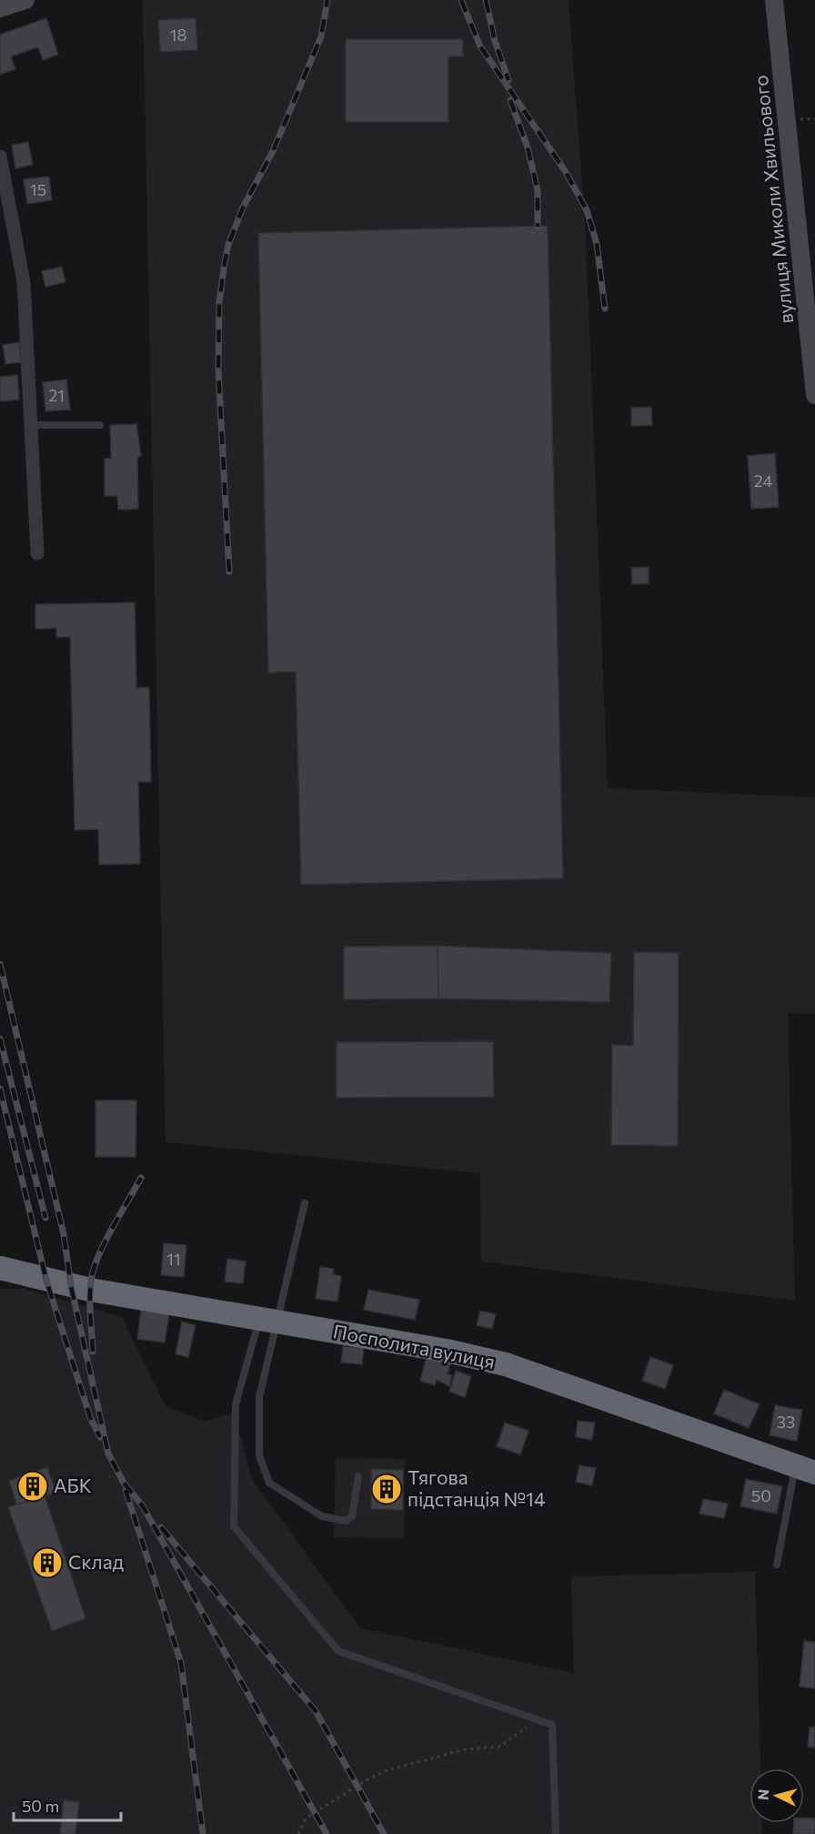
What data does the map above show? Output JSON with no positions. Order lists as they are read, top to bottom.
{
  "streets": {
    "highway": ["Посполита вулиця"],
    "street": ["вулиця Миколи Хвильового"]
  },
  "places": {
    "building": ["АБК", "Тягова пiдстанцiя №14", "Склад"]
  },
  "house_numbers": [
    "18",
    "15",
    "21",
    "24",
    "11",
    "33",
    "50"
  ],
  "scale_bar": "50 m",
  "north": "left"
}
